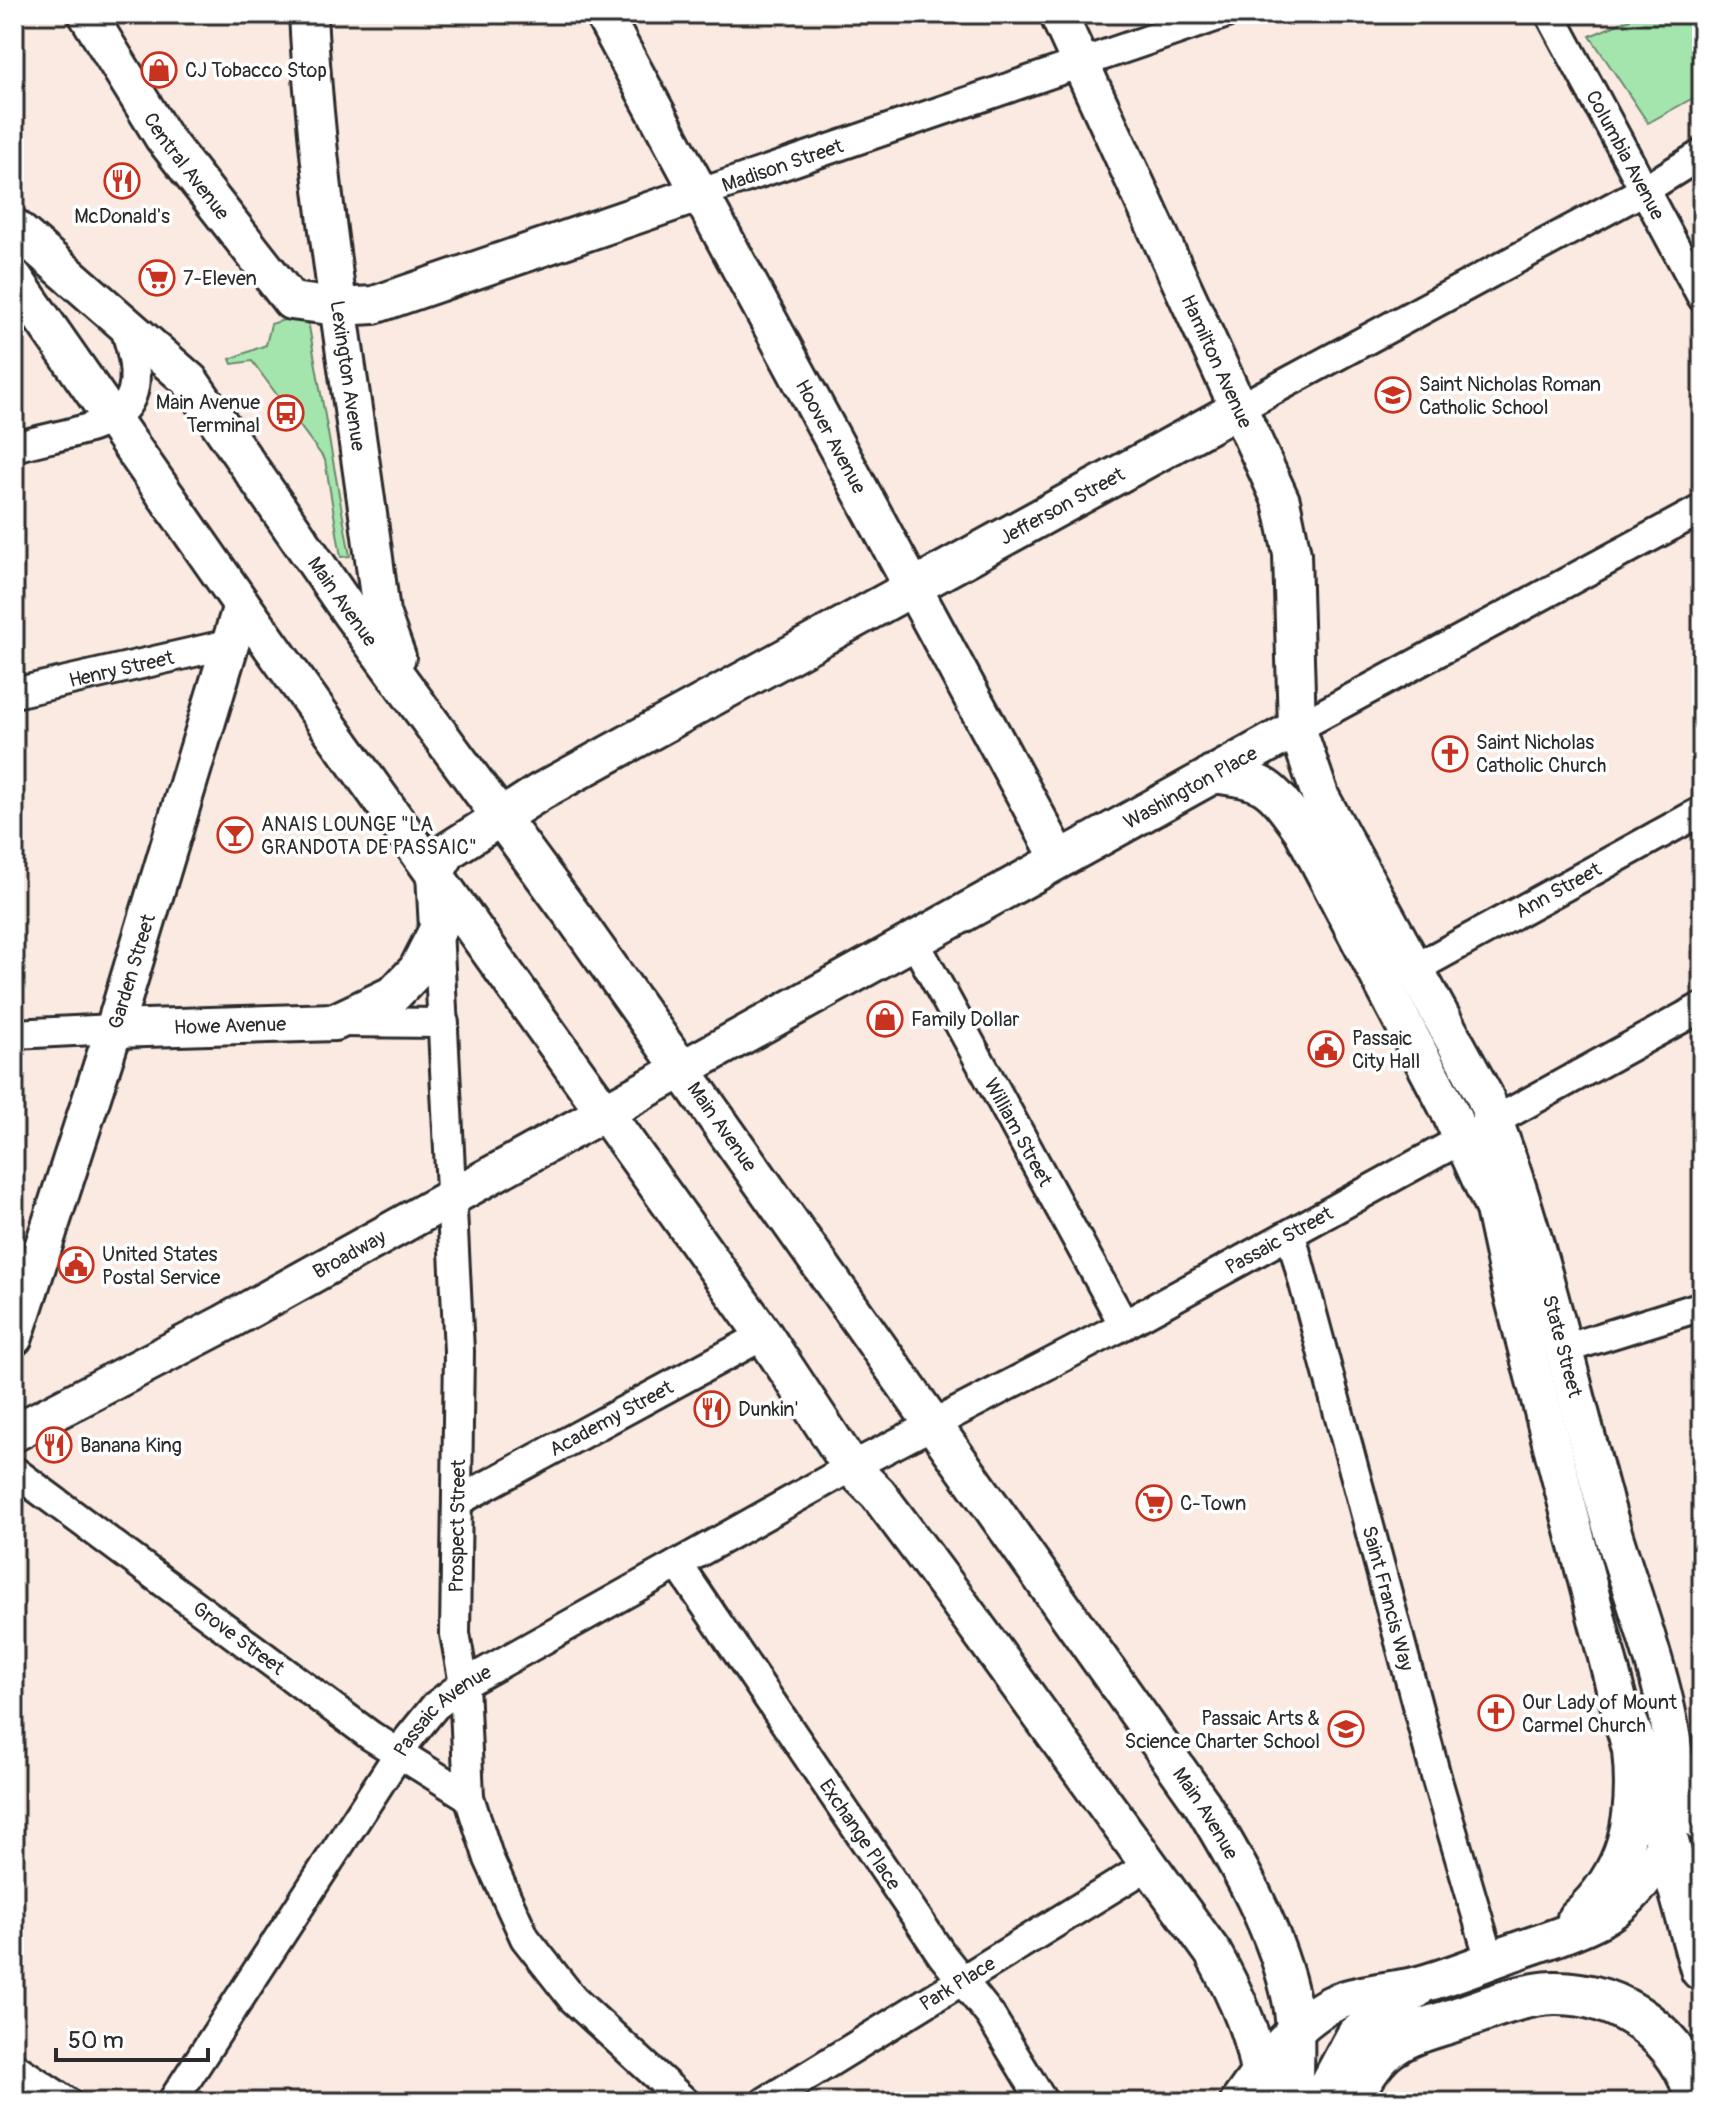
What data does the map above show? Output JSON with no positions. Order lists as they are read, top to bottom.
{
  "streets": {
    "main road": [
      "Central Avenue",
      "Madison Street",
      "Hamilton Avenue",
      "Lexington Avenue",
      "Hoover Avenue",
      "Jefferson Street",
      "Main Avenue",
      "Washington Place",
      "Garden Street",
      "Howe Avenue",
      "Broadway",
      "State Street",
      "Prospect Street"
    ],
    "street": [
      "Columbia Avenue",
      "Henry Street",
      "Ann Street",
      "William Street",
      "Passaic Street",
      "Academy Street",
      "Saint Francis Way",
      "Grove Street",
      "Passaic Avenue",
      "Exchange Place",
      "Park Place"
    ]
  },
  "crossings": [
    ["Columbia Avenue", "Jefferson Street"],
    ["Central Avenue", "Madison Street"],
    ["Madison Street", "Hamilton Avenue"],
    ["Madison Street", "Lexington Avenue"],
    ["Madison Street", "Hoover Avenue"],
    ["Hamilton Avenue", "Jefferson Street"],
    ["Hamilton Avenue", "Washington Place"],
    ["Hamilton Avenue", "State Street"],
    ["Lexington Avenue", "Main Avenue"],
    ["Hoover Avenue", "Jefferson Street"],
    ["Hoover Avenue", "Washington Place"],
    ["Jefferson Street", "Main Avenue"],
    ["Jefferson Street", "Prospect Street"],
    ["Main Avenue", "Washington Place"],
    ["Main Avenue", "Passaic Street"],
    ["Main Avenue", "Broadway"],
    ["Main Avenue", "State Street"],
    ["Henry Street", "Garden Street"],
    ["Washington Place", "William Street"],
    ["Washington Place", "Broadway"],
    ["Washington Place", "State Street"],
    ["Ann Street", "State Street"],
    ["Garden Street", "Howe Avenue"],
    ["Howe Avenue", "Prospect Street"],
    ["William Street", "Passaic Street"],
    ["Passaic Street", "State Street"],
    ["Passaic Street", "Saint Francis Way"],
    ["Passaic Street", "Passaic Avenue"],
    ["Broadway", "Prospect Street"],
    ["State Street", "Saint Francis Way"],
    ["Academy Street", "Prospect Street"],
    ["Prospect Street", "Grove Street"],
    ["Prospect Street", "Passaic Avenue"],
    ["Grove Street", "Passaic Avenue"],
    ["Passaic Avenue", "Exchange Place"],
    ["Exchange Place", "Park Place"]
  ],
  "places": {
    "shop": ["CJ Tobacco Stop", "Family Dollar"],
    "restaurant": ["McDonald's", "Dunkin'", "Banana King"],
    "supermarket": ["7-Eleven", "C-Town"],
    "school or university": ["Saint Nicholas Roman Catholic School", "Passaic Arts & Science Charter School"],
    "bus stop": ["Main Avenue Terminal"],
    "church": ["Saint Nicholas Catholic Church", "Our Lady of Mount Carmel Church"],
    "bar": ["ANAIS LOUNGE \"LA GRANDOTA DE PASSAIC\""],
    "public building": ["Passaic City Hall", "United States Postal Service"]
  },
  "scale_bar": "50 m"
}
